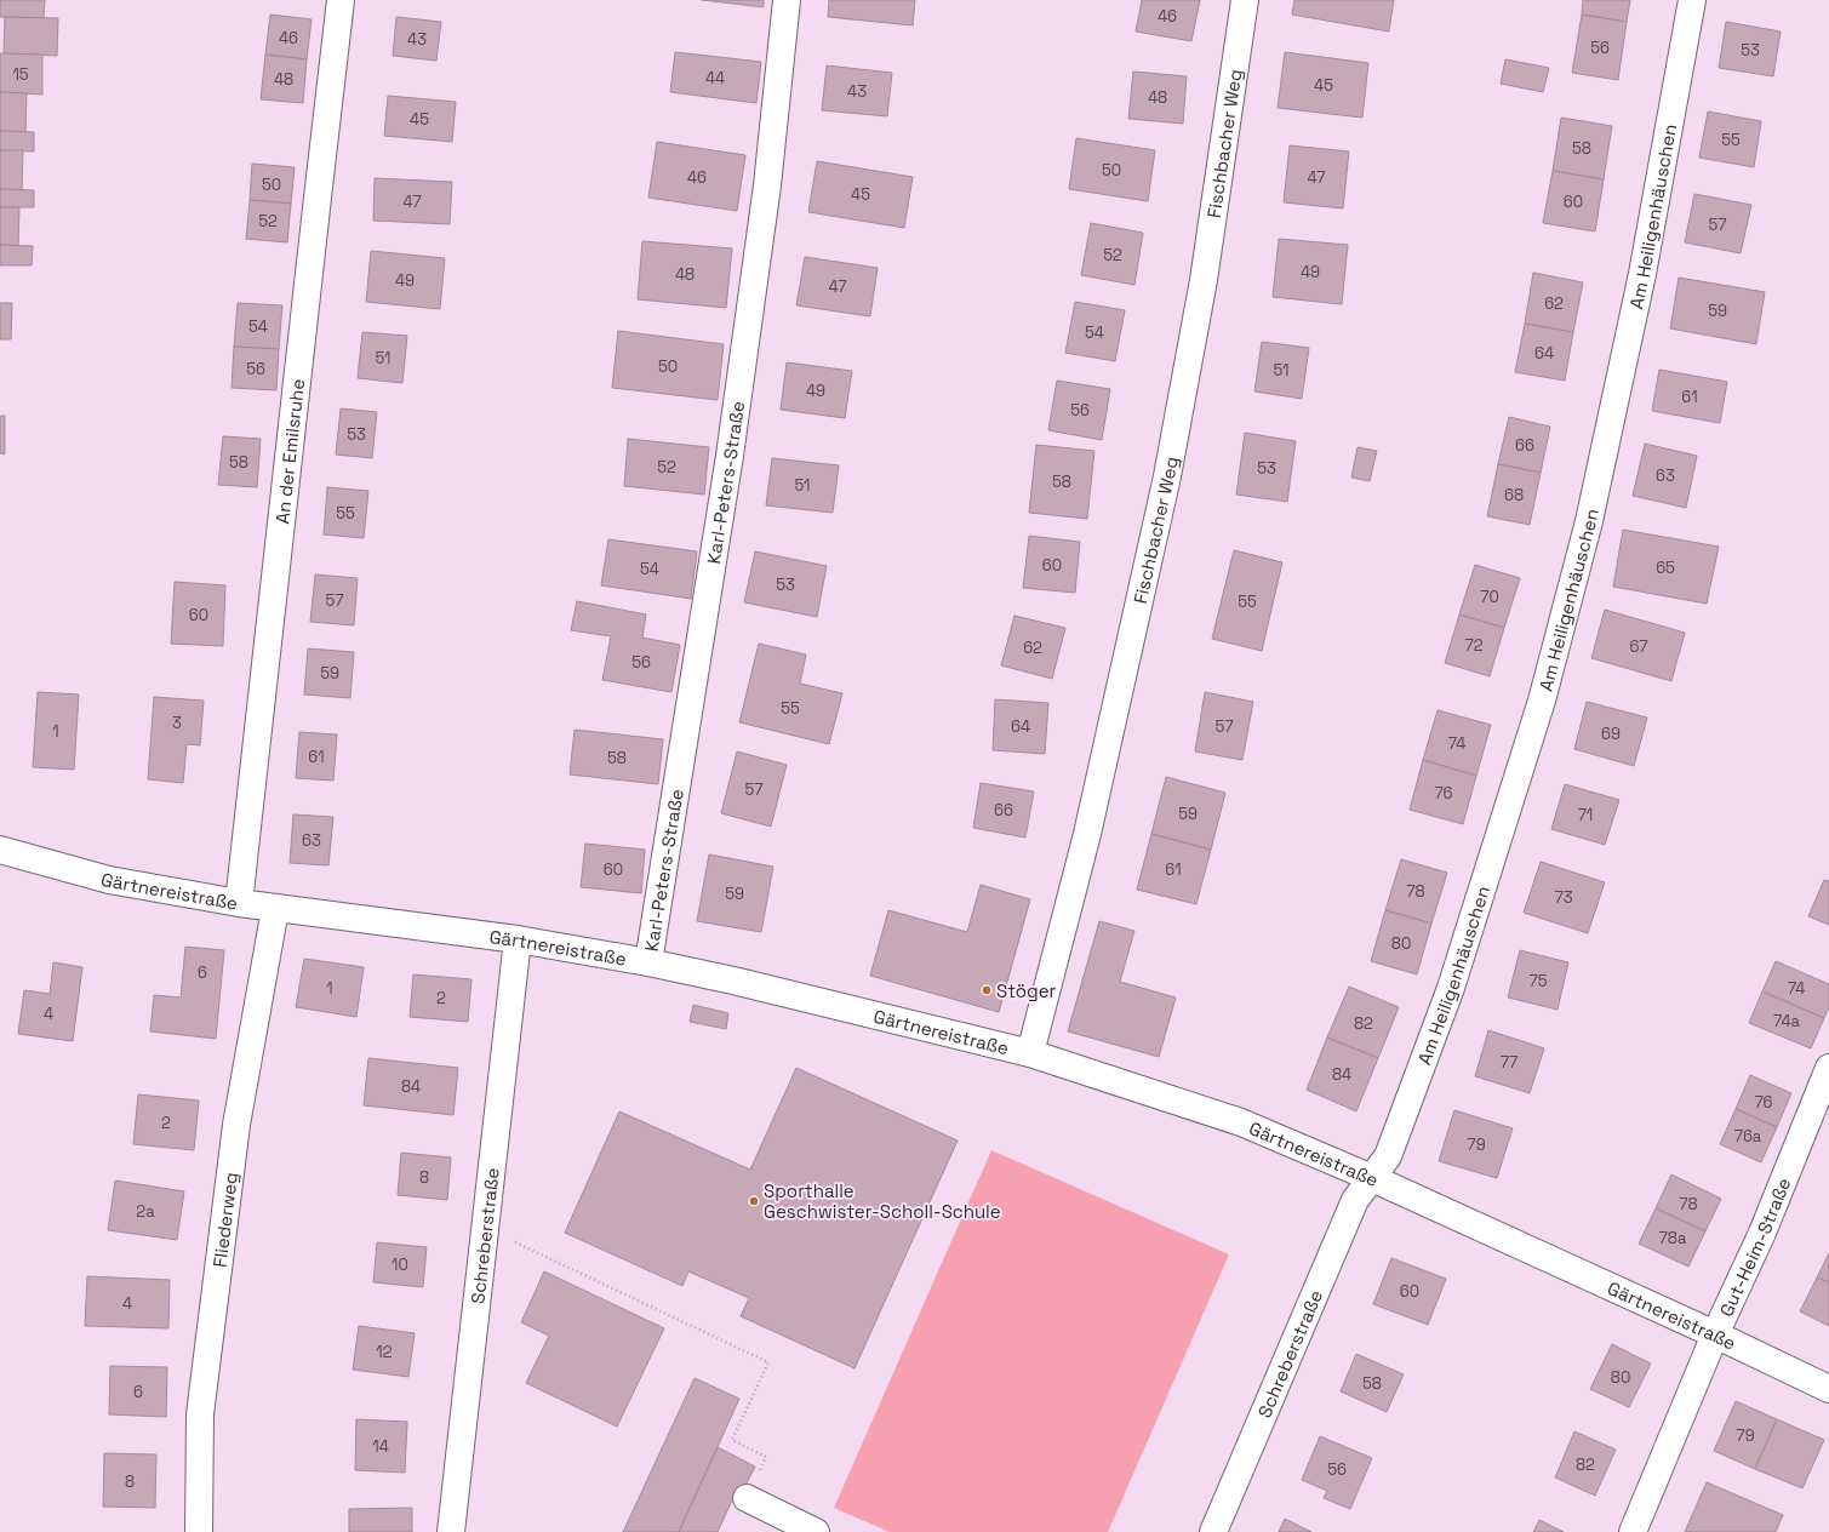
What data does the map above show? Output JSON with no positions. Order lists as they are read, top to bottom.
{
  "streets": {
    "street": [
      "Fischbacher Weg",
      "Am Heiligenhäuschen",
      "An der Emilsruhe",
      "Karl-Peters-Straße",
      "Gärtnereistraße",
      "Fliederweg",
      "Schreberstraße",
      "Gut-Heim-Straße"
    ]
  },
  "crossings": [
    ["Fischbacher Weg", "Gärtnereistraße"],
    ["Am Heiligenhäuschen", "Gärtnereistraße"],
    ["Am Heiligenhäuschen", "Schreberstraße"],
    ["An der Emilsruhe", "Gärtnereistraße"],
    ["Karl-Peters-Straße", "Gärtnereistraße"],
    ["Gärtnereistraße", "Fliederweg"],
    ["Gärtnereistraße", "Schreberstraße"],
    ["Gärtnereistraße", "Gut-Heim-Straße"]
  ],
  "places": ["Stöger", "Sporthalle Geschwister-Scholl-Schule"],
  "house_numbers": [
    "46",
    "46",
    "43",
    "56",
    "53",
    "15",
    "44",
    "48",
    "45",
    "43",
    "48",
    "45",
    "55",
    "58",
    "50",
    "46",
    "47",
    "50",
    "45",
    "47",
    "60",
    "52",
    "57",
    "52",
    "49",
    "48",
    "49",
    "47",
    "62",
    "59",
    "54",
    "54",
    "64",
    "51",
    "50",
    "56",
    "51",
    "49",
    "61",
    "56",
    "53",
    "66",
    "58",
    "52",
    "53",
    "63",
    "58",
    "51",
    "68",
    "55",
    "60",
    "65",
    "54",
    "53",
    "70",
    "57",
    "55",
    "60",
    "72",
    "67",
    "62",
    "56",
    "59",
    "55",
    "3",
    "64",
    "57",
    "1",
    "69",
    "74",
    "61",
    "58",
    "57",
    "76",
    "66",
    "59",
    "71",
    "63",
    "60",
    "61",
    "78",
    "59",
    "73",
    "80",
    "6",
    "75",
    "1",
    "74",
    "2",
    "4",
    "74a",
    "82",
    "77",
    "84",
    "84",
    "76",
    "2",
    "76a",
    "79",
    "8",
    "78",
    "2a",
    "78a",
    "10",
    "60",
    "4",
    "12",
    "80",
    "58",
    "6",
    "79",
    "14",
    "82",
    "56",
    "8"
  ]
}
